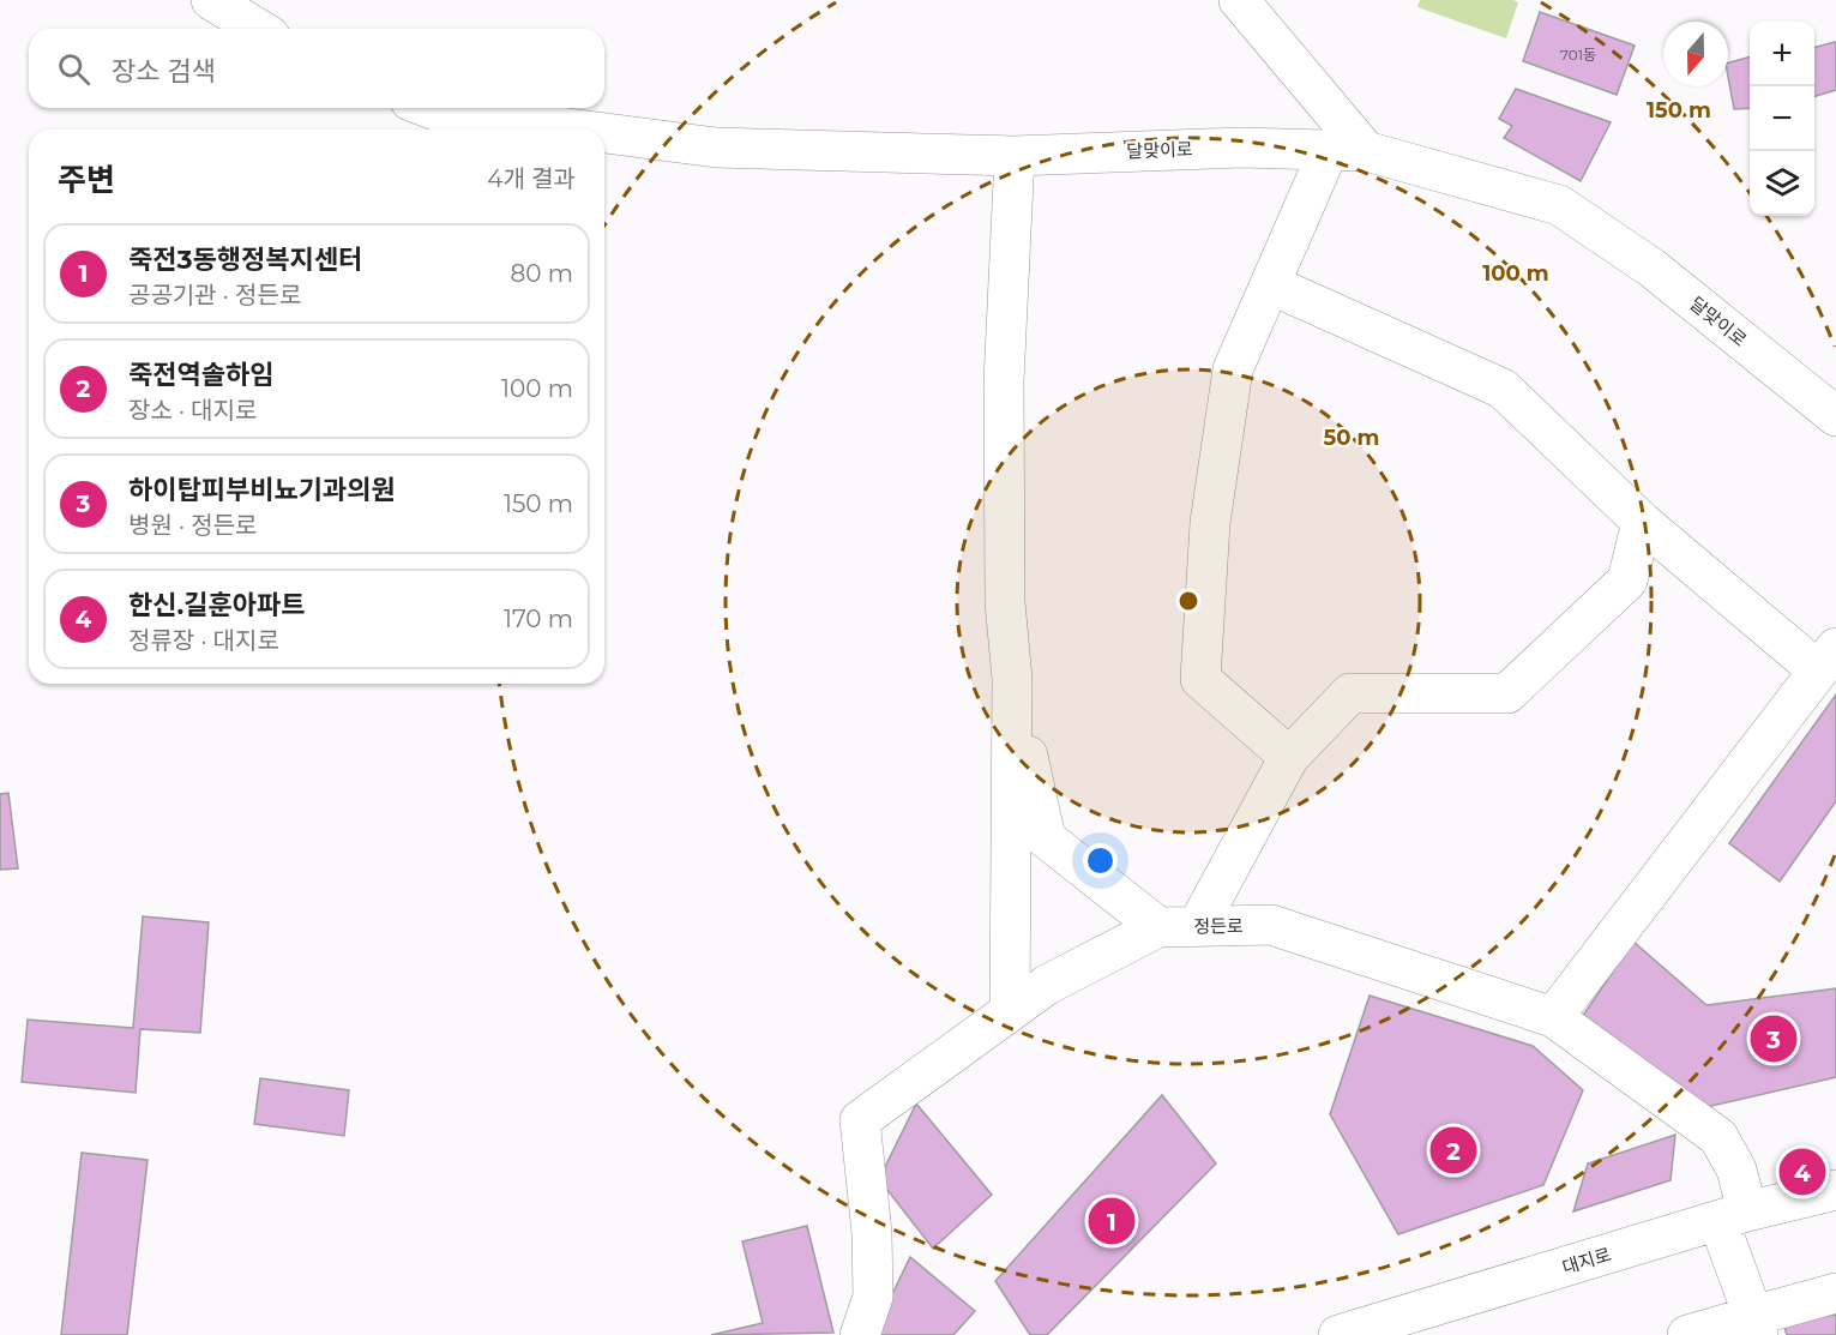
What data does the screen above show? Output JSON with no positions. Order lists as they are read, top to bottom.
{
  "streets": {
    "street": ["달맞이로", "정든로", "대지로"]
  },
  "crossings": [
    ["정든로", "대지로"]
  ],
  "house_numbers": ["701동"],
  "north": "bottom",
  "page": {
    "map_buttons": ["+", "−"],
    "search": "장소 검색",
    "heading": ["주변", "4개 결과"],
    "list": [
      {
        "mark": "1",
        "name": "죽전3동행정복지센터",
        "note": "공공기관 · 정든로",
        "value": "80 m"
      },
      {
        "mark": "2",
        "name": "죽전역솔하임",
        "note": "장소 · 대지로",
        "value": "100 m"
      },
      {
        "mark": "3",
        "name": "하이탑피부비뇨기과의원",
        "note": "병원 · 정든로",
        "value": "150 m"
      },
      {
        "mark": "4",
        "name": "한신.길훈아파트",
        "note": "정류장 · 대지로",
        "value": "170 m"
      }
    ],
    "pins": [
      "3",
      "2",
      "4",
      "1"
    ]
  },
  "rings": ["150 m", "100 m", "50 m"]
}
